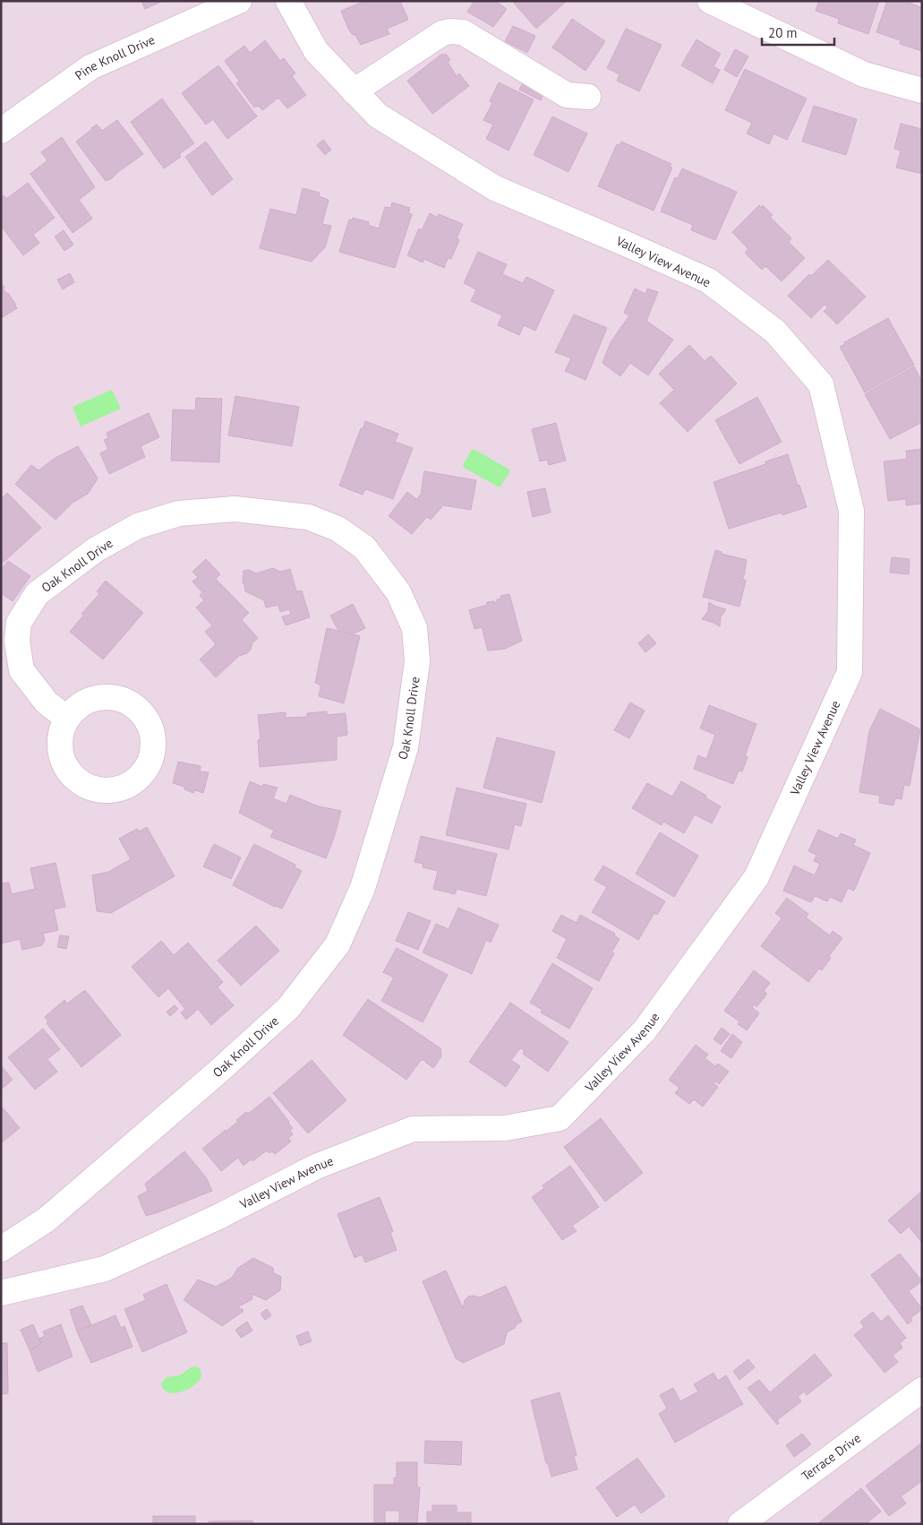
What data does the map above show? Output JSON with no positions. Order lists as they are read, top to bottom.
{
  "streets": {
    "street": [
      "Pine Knoll Drive",
      "Valley View Avenue",
      "Oak Knoll Drive",
      "Terrace Drive"
    ]
  },
  "scale_bar": "20 m"
}
